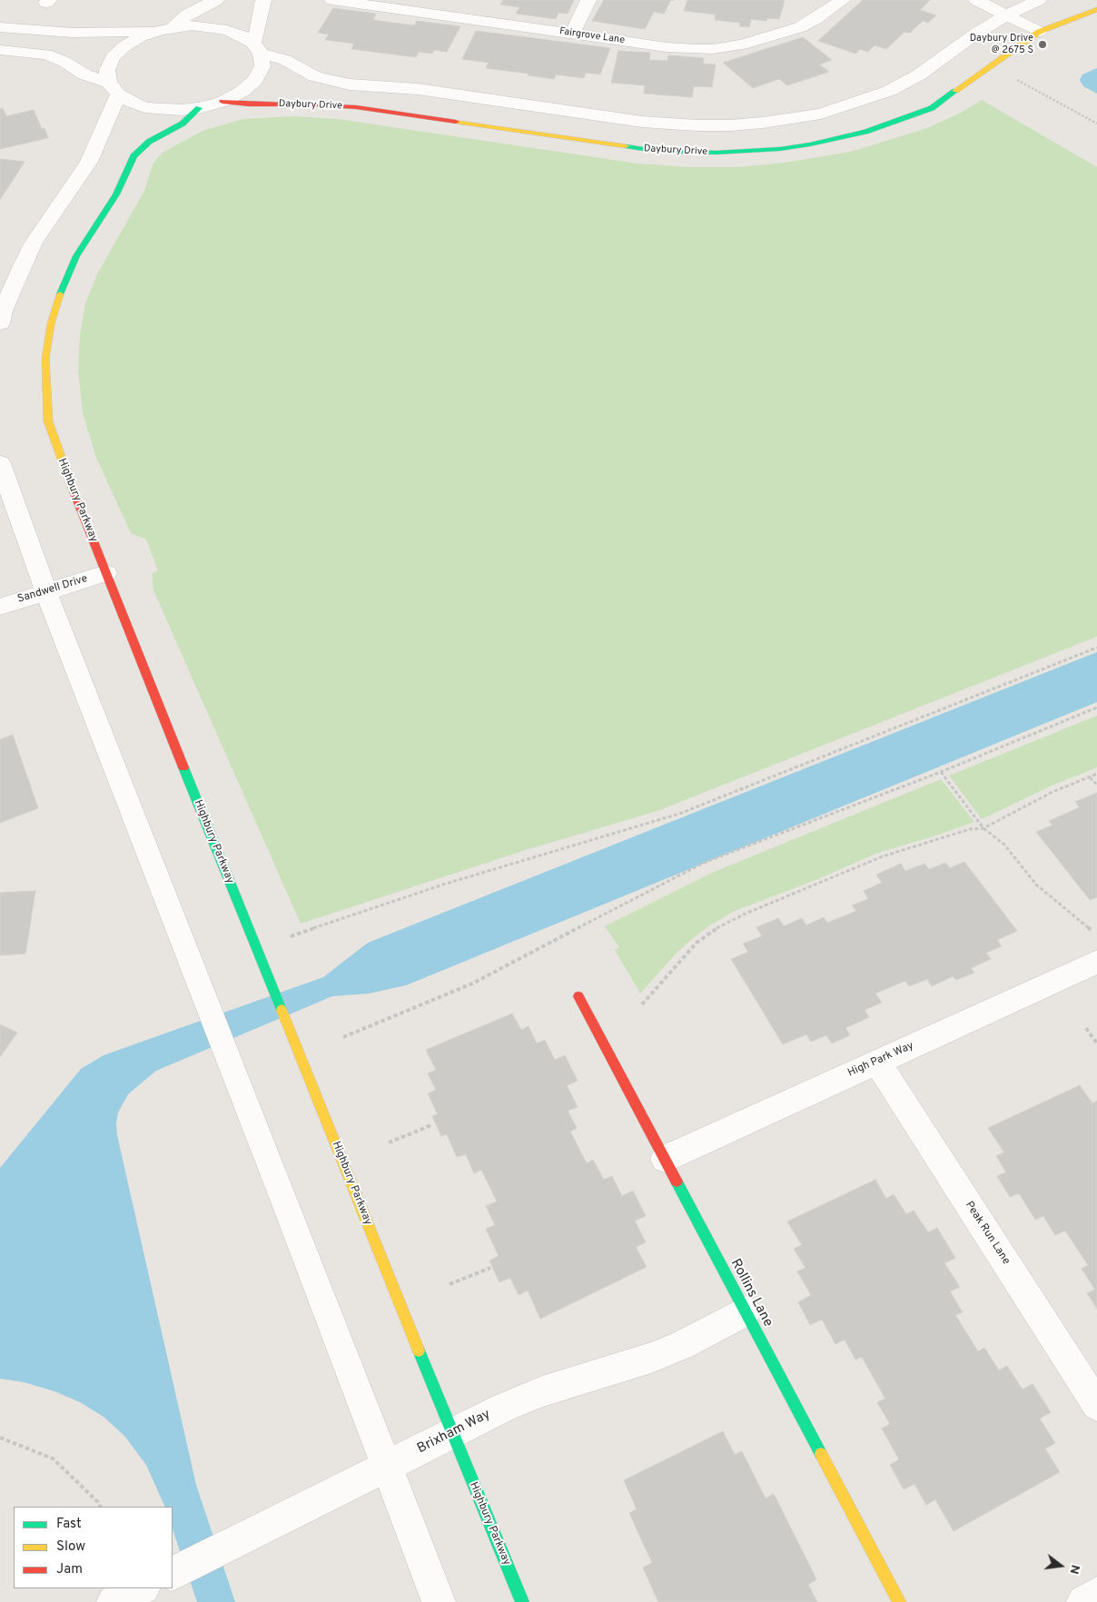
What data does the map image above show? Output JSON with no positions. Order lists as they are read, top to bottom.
{
  "streets": {
    "street": [
      "Fairgrove Lane",
      "Daybury Drive",
      "Highbury Parkway",
      "Sandwell Drive",
      "High Park Way",
      "Peak Run Lane",
      "Rollins Lane",
      "Brixham Way"
    ]
  },
  "crossings": [
    ["Daybury Drive", "Highbury Parkway"],
    ["Highbury Parkway", "Sandwell Drive"],
    ["Highbury Parkway", "Brixham Way"],
    ["High Park Way", "Peak Run Lane"],
    ["High Park Way", "Rollins Lane"],
    ["Rollins Lane", "Brixham Way"]
  ],
  "places": ["Daybury Drive @ 2675 S"],
  "legend": ["Fast", "Slow", "Jam"],
  "north": "right"
}
